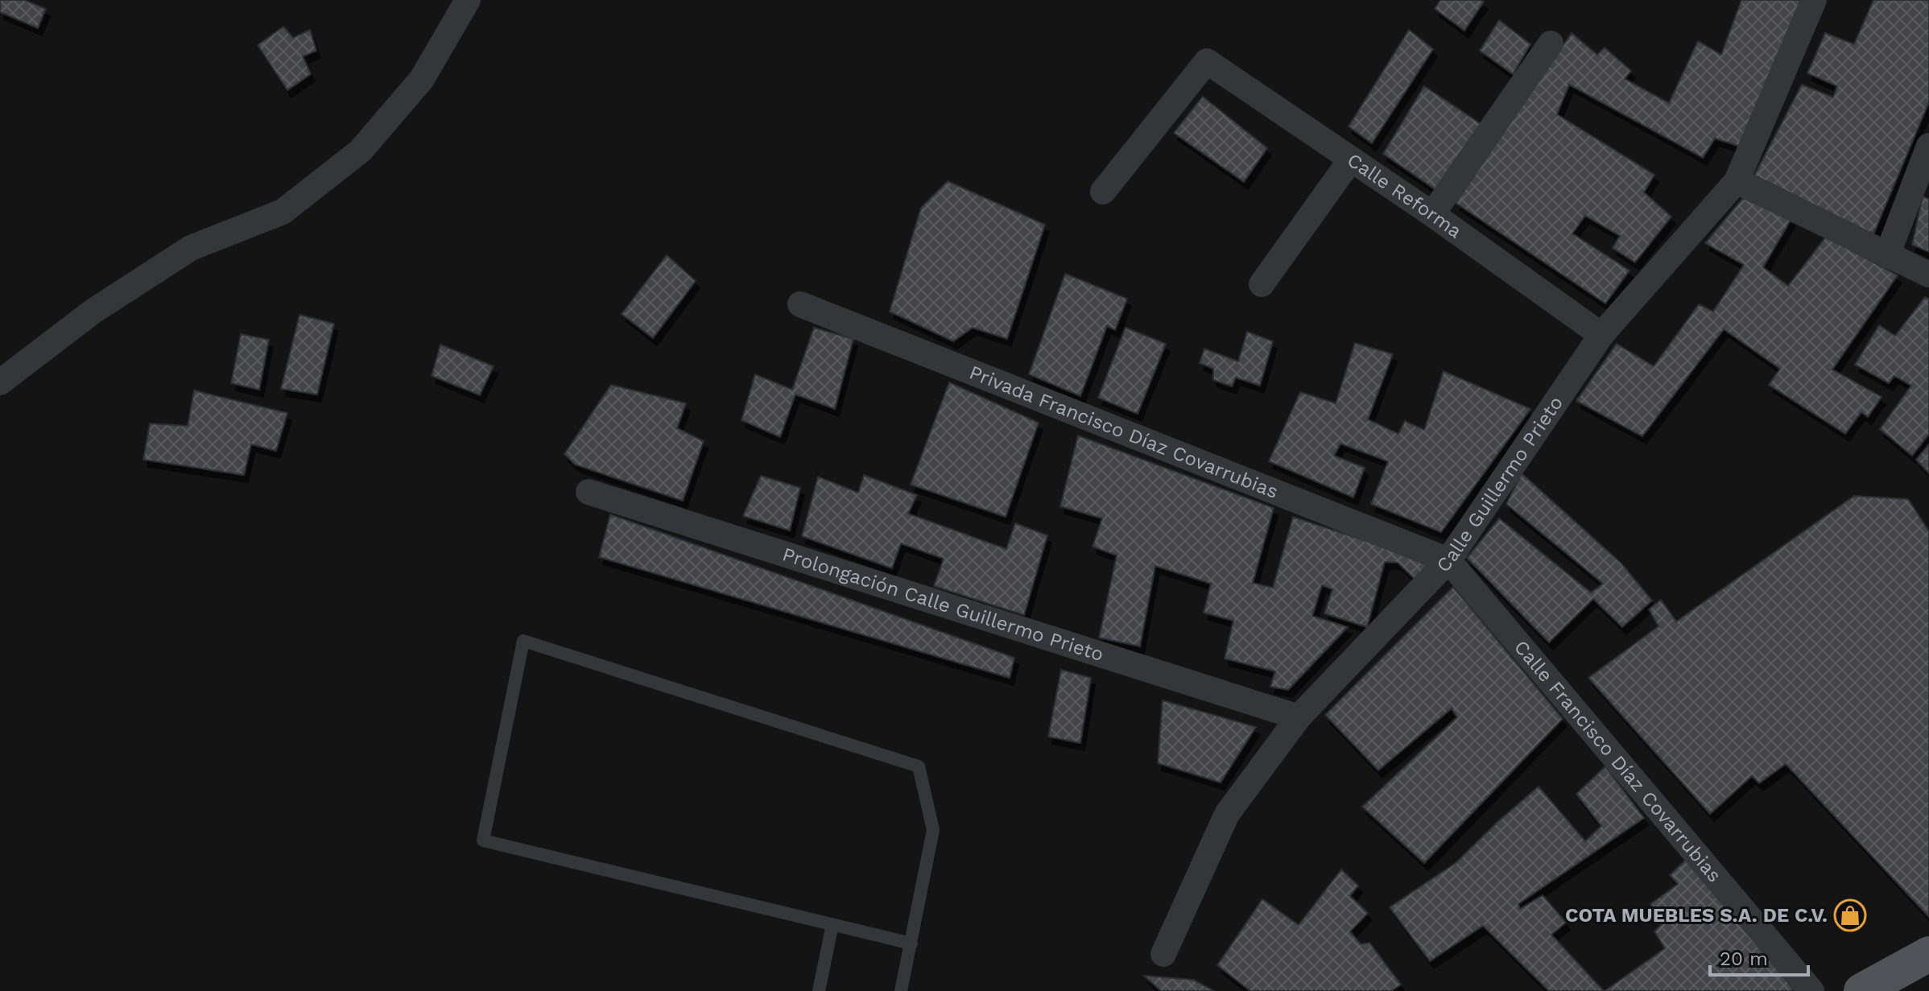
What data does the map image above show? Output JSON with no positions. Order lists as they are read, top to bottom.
{
  "streets": {
    "street": [
      "Calle Reforma",
      "Privada Francisco Díaz Covarrubias",
      "Calle Guillermo Prieto",
      "Prolongación Calle Guillermo Prieto",
      "Calle Francisco Díaz Covarrubias"
    ]
  },
  "crossings": [
    ["Calle Reforma", "Calle Guillermo Prieto"],
    ["Privada Francisco Díaz Covarrubias", "Calle Guillermo Prieto"],
    ["Privada Francisco Díaz Covarrubias", "Calle Francisco Díaz Covarrubias"],
    ["Calle Guillermo Prieto", "Prolongación Calle Guillermo Prieto"],
    ["Calle Guillermo Prieto", "Calle Francisco Díaz Covarrubias"]
  ],
  "places": {
    "shop": ["COTA MUEBLES S.A. DE C.V."]
  },
  "scale_bar": "20 m"
}
